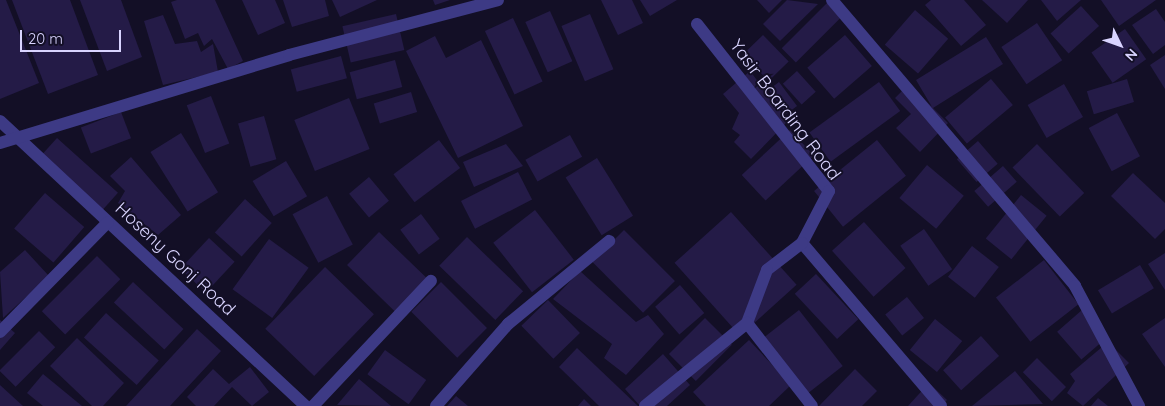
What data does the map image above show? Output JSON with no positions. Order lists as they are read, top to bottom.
{
  "streets": {
    "street": ["Yasir Boarding Road", "Hoseny Gonj Road"]
  },
  "scale_bar": "20 m",
  "north": "bottom right"
}
